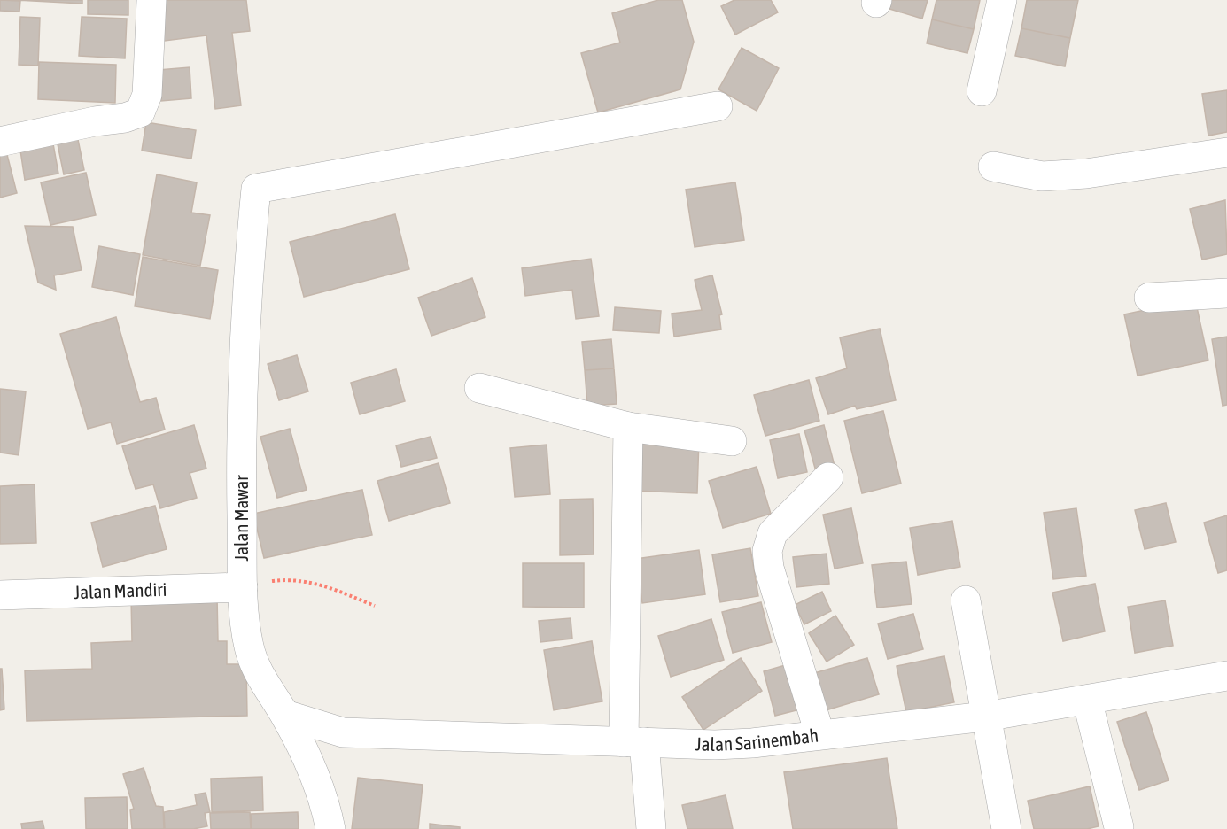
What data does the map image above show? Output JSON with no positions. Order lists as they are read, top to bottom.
{
  "streets": {
    "street": ["Jalan Mawar", "Jalan Mandiri", "Jalan Sarinembah"]
  },
  "crossings": [
    ["Jalan Mawar", "Jalan Mandiri"],
    ["Jalan Mawar", "Jalan Sarinembah"]
  ]
}
